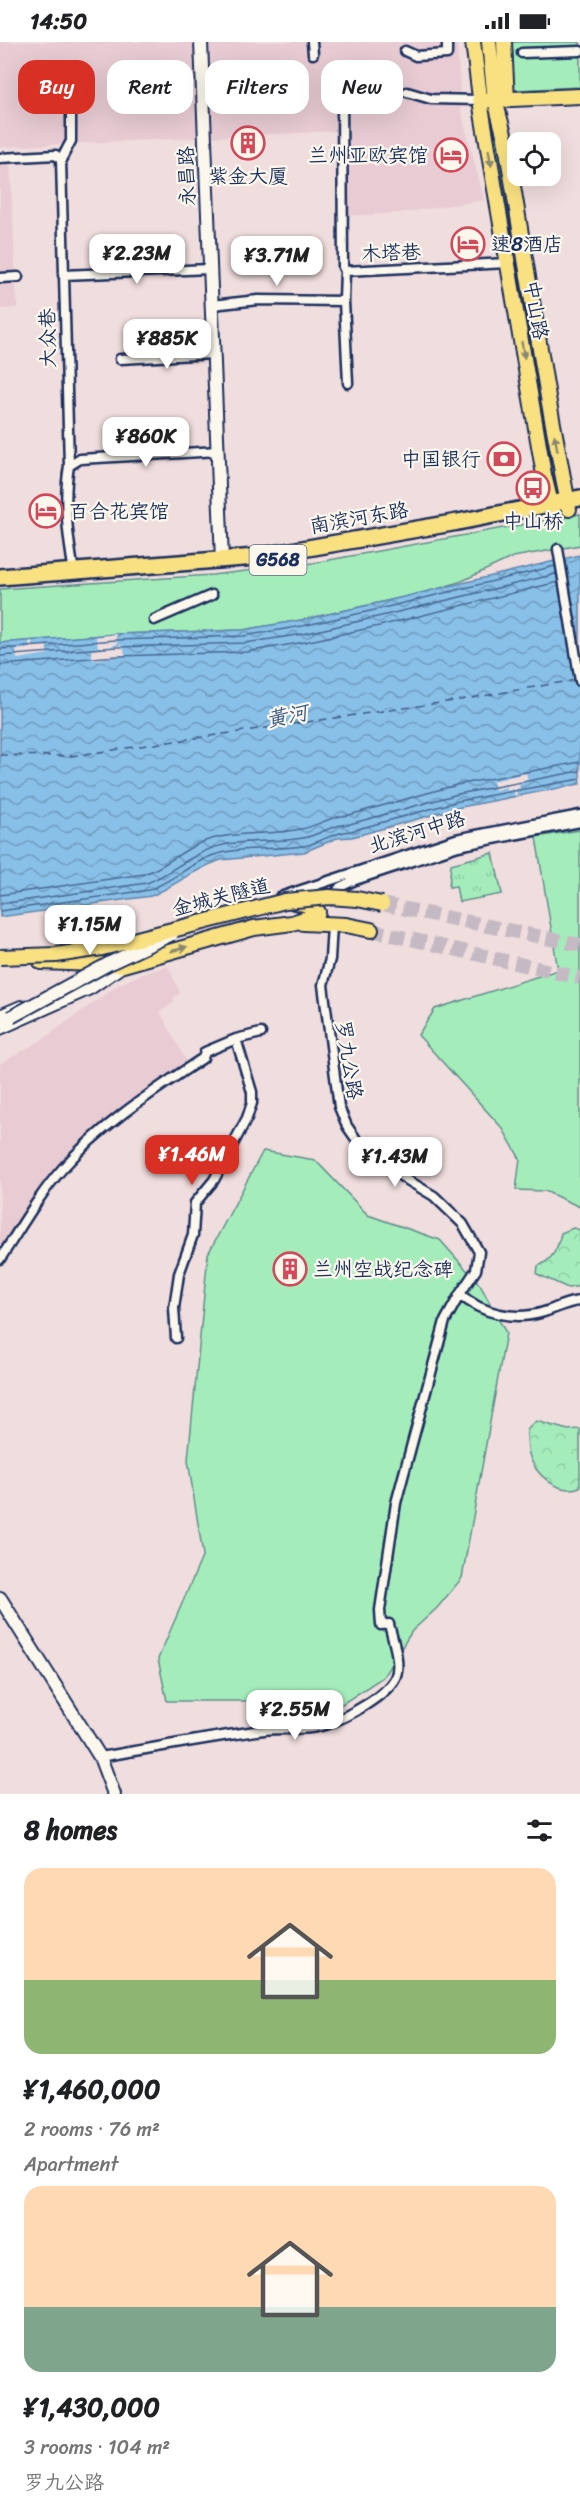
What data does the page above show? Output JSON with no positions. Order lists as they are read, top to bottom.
{
  "streets": {
    "highway": ["南滨河东路", "G568"],
    "main road": ["中山路", "金城关隧道"],
    "street": [
      "永昌路",
      "木塔巷",
      "大众巷",
      "北滨河中路",
      "罗九公路"
    ]
  },
  "crossings": [
    ["永昌路", "南滨河东路"],
    ["木塔巷", "中山路"],
    ["中山路", "南滨河东路"],
    ["大众巷", "南滨河东路"]
  ],
  "water": ["黄河"],
  "places": {
    "building": ["紫金大厦", "兰州空战纪念碑"],
    "hotel": ["兰州亚欧宾馆", "速8酒店", "百合花宾馆"],
    "bank": ["中国银行"],
    "bus stop": ["中山桥"]
  },
  "page": {
    "status": "14:50",
    "chip": [
      "Buy",
      "Rent",
      "Filters",
      "New"
    ],
    "price": [
      "¥2.23M",
      "¥3.71M",
      "¥885K",
      "¥860K",
      "¥1.15M",
      "¥1.46M",
      "¥1.43M",
      "¥2.55M"
    ],
    "heading": "8 homes",
    "list": [
      {
        "name": "¥1,460,000",
        "note": "2 rooms · 76 m² · Apartment"
      },
      {
        "name": "¥1,430,000",
        "note": "3 rooms · 104 m² · 罗九公路"
      }
    ]
  }
}
